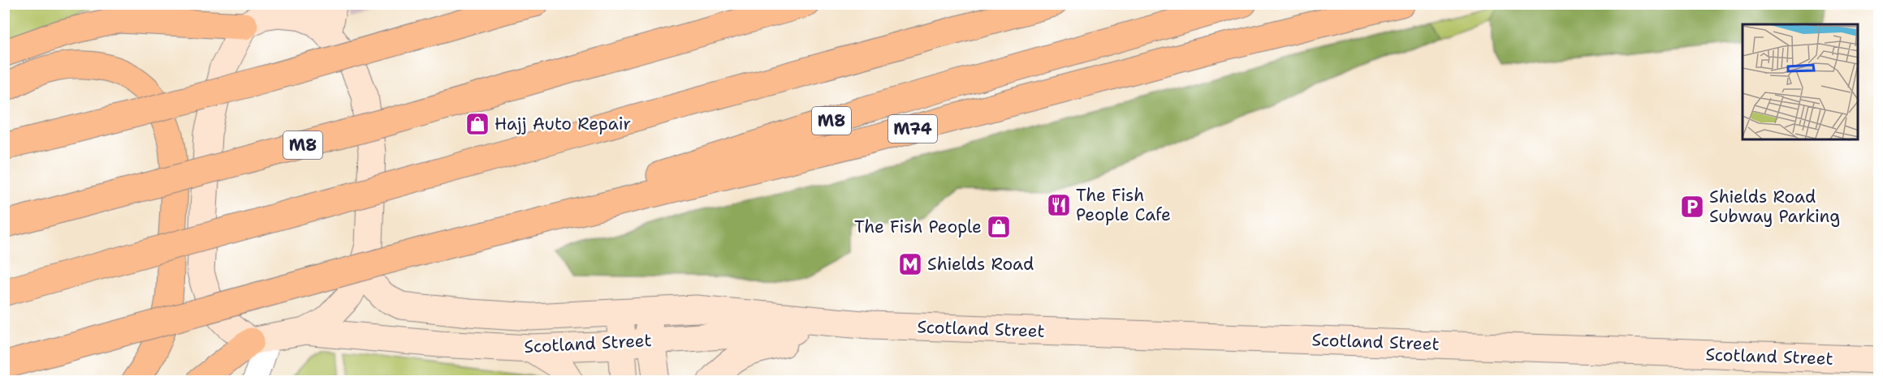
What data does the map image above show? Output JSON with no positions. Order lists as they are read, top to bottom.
{
  "streets": {
    "highway": ["M8", "M74"],
    "street": ["Scotland Street"]
  },
  "crossings": [
    ["M8", "M74"]
  ],
  "places": {
    "shop": ["Hajj Auto Repair", "The Fish People"],
    "restaurant": ["The Fish People Cafe"],
    "parking": ["Shields Road Subway Parking"],
    "metro station": ["Shields Road"]
  }
}
